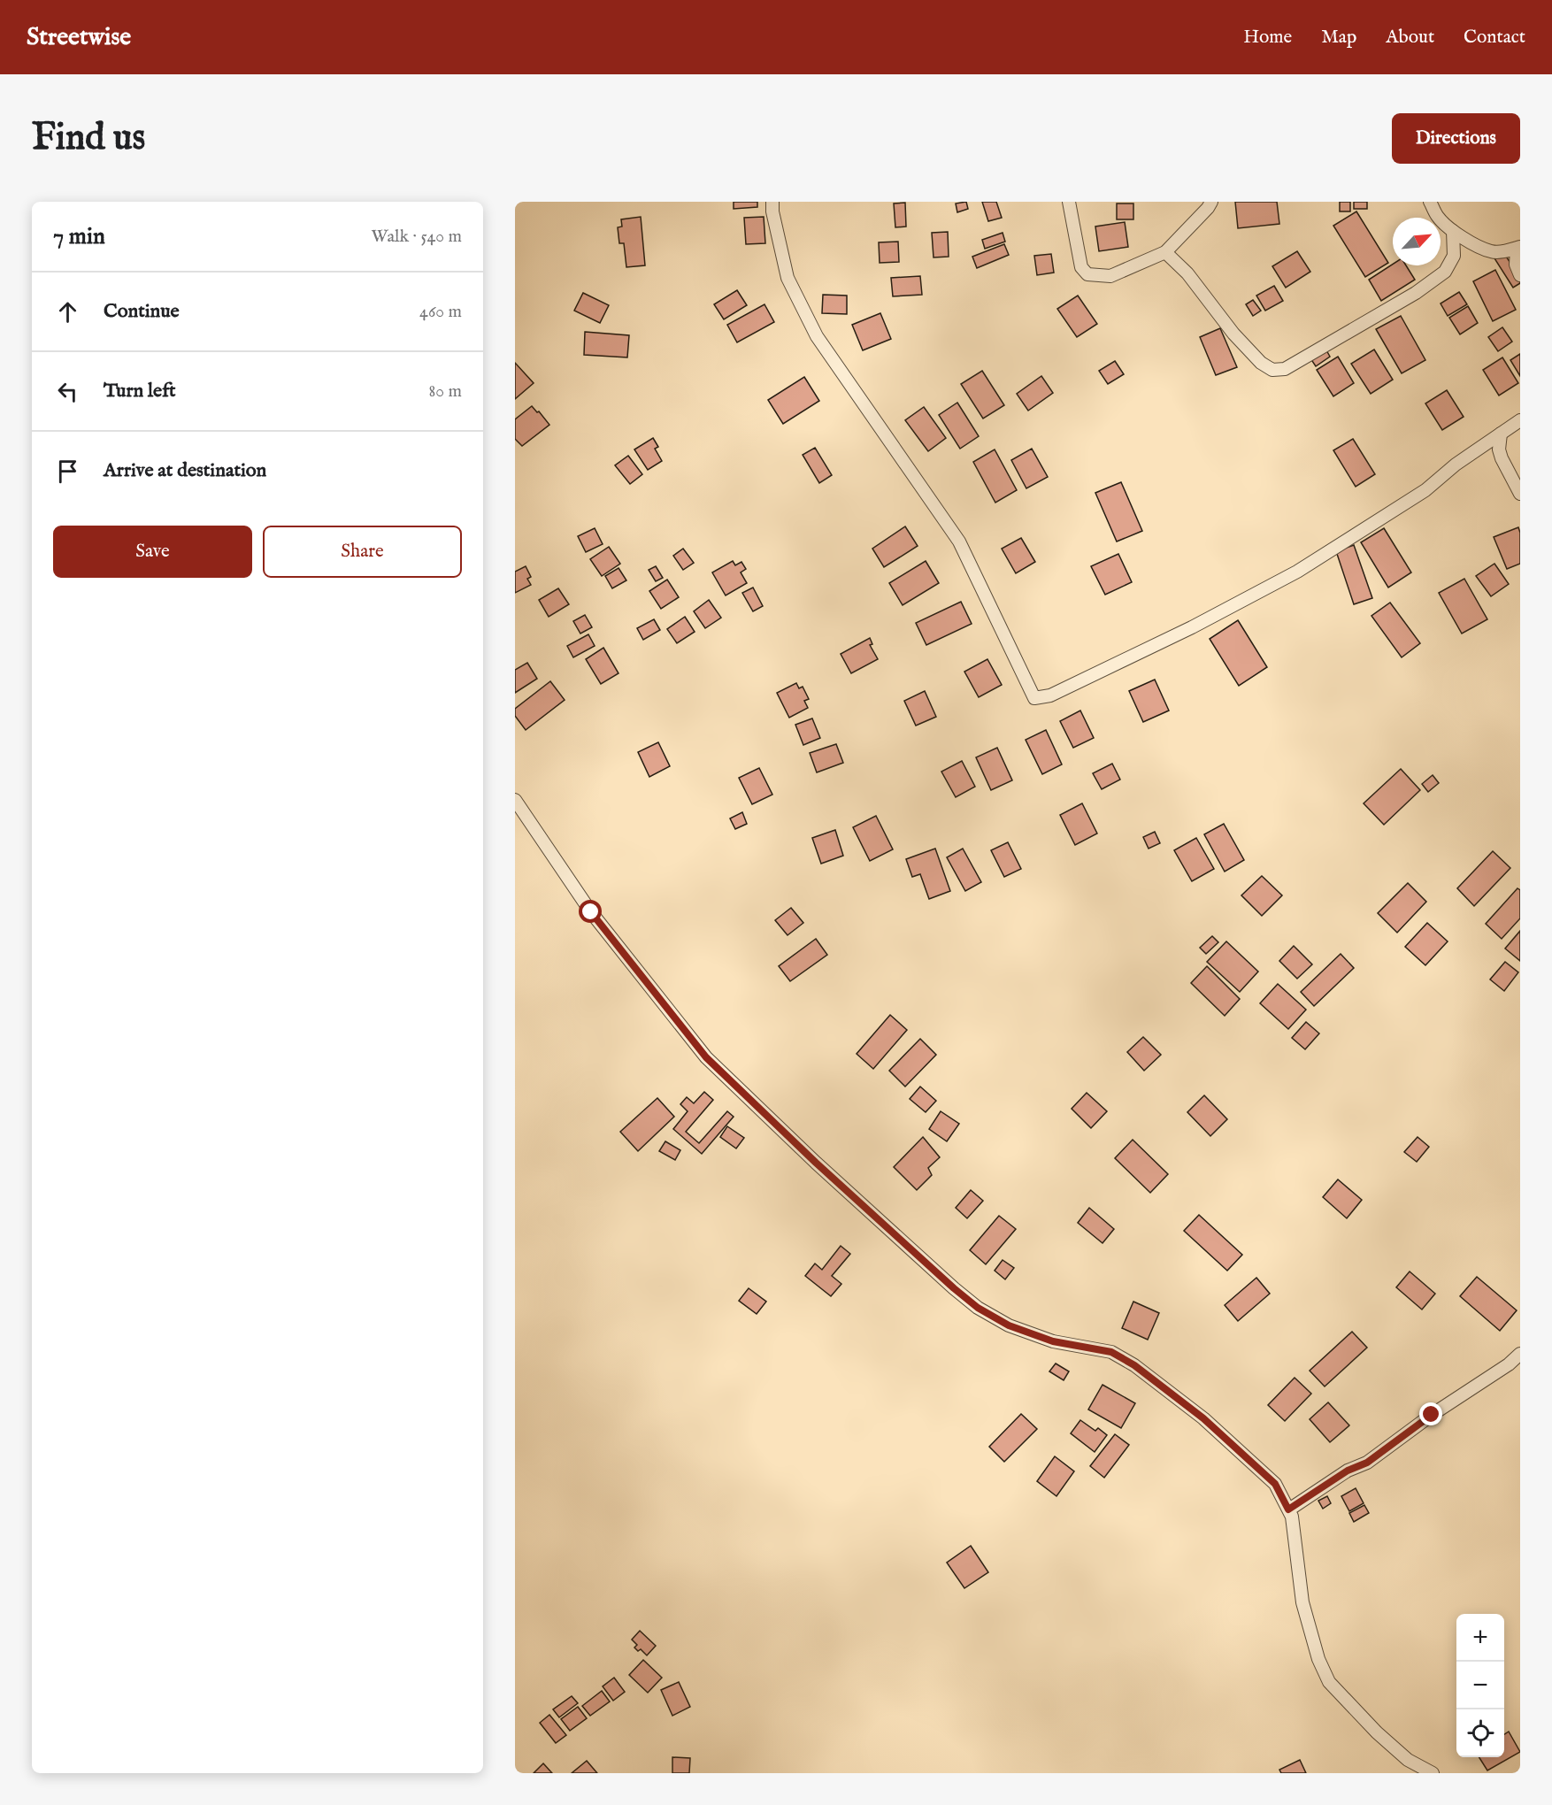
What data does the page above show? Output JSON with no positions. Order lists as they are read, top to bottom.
{
  "north": "top right",
  "page": {
    "header": "Streetwise",
    "nav": [
      "Home",
      "Map",
      "About",
      "Contact"
    ],
    "buttons": [
      "Directions",
      ["Save", "Share"]
    ],
    "title": "Find us",
    "heading": ["7 min", "Walk · 540 m"],
    "list": [
      ["Continue", "460 m"],
      ["Turn left", "80 m"],
      "Arrive at destination"
    ],
    "map_buttons": ["+", "−"]
  }
}
